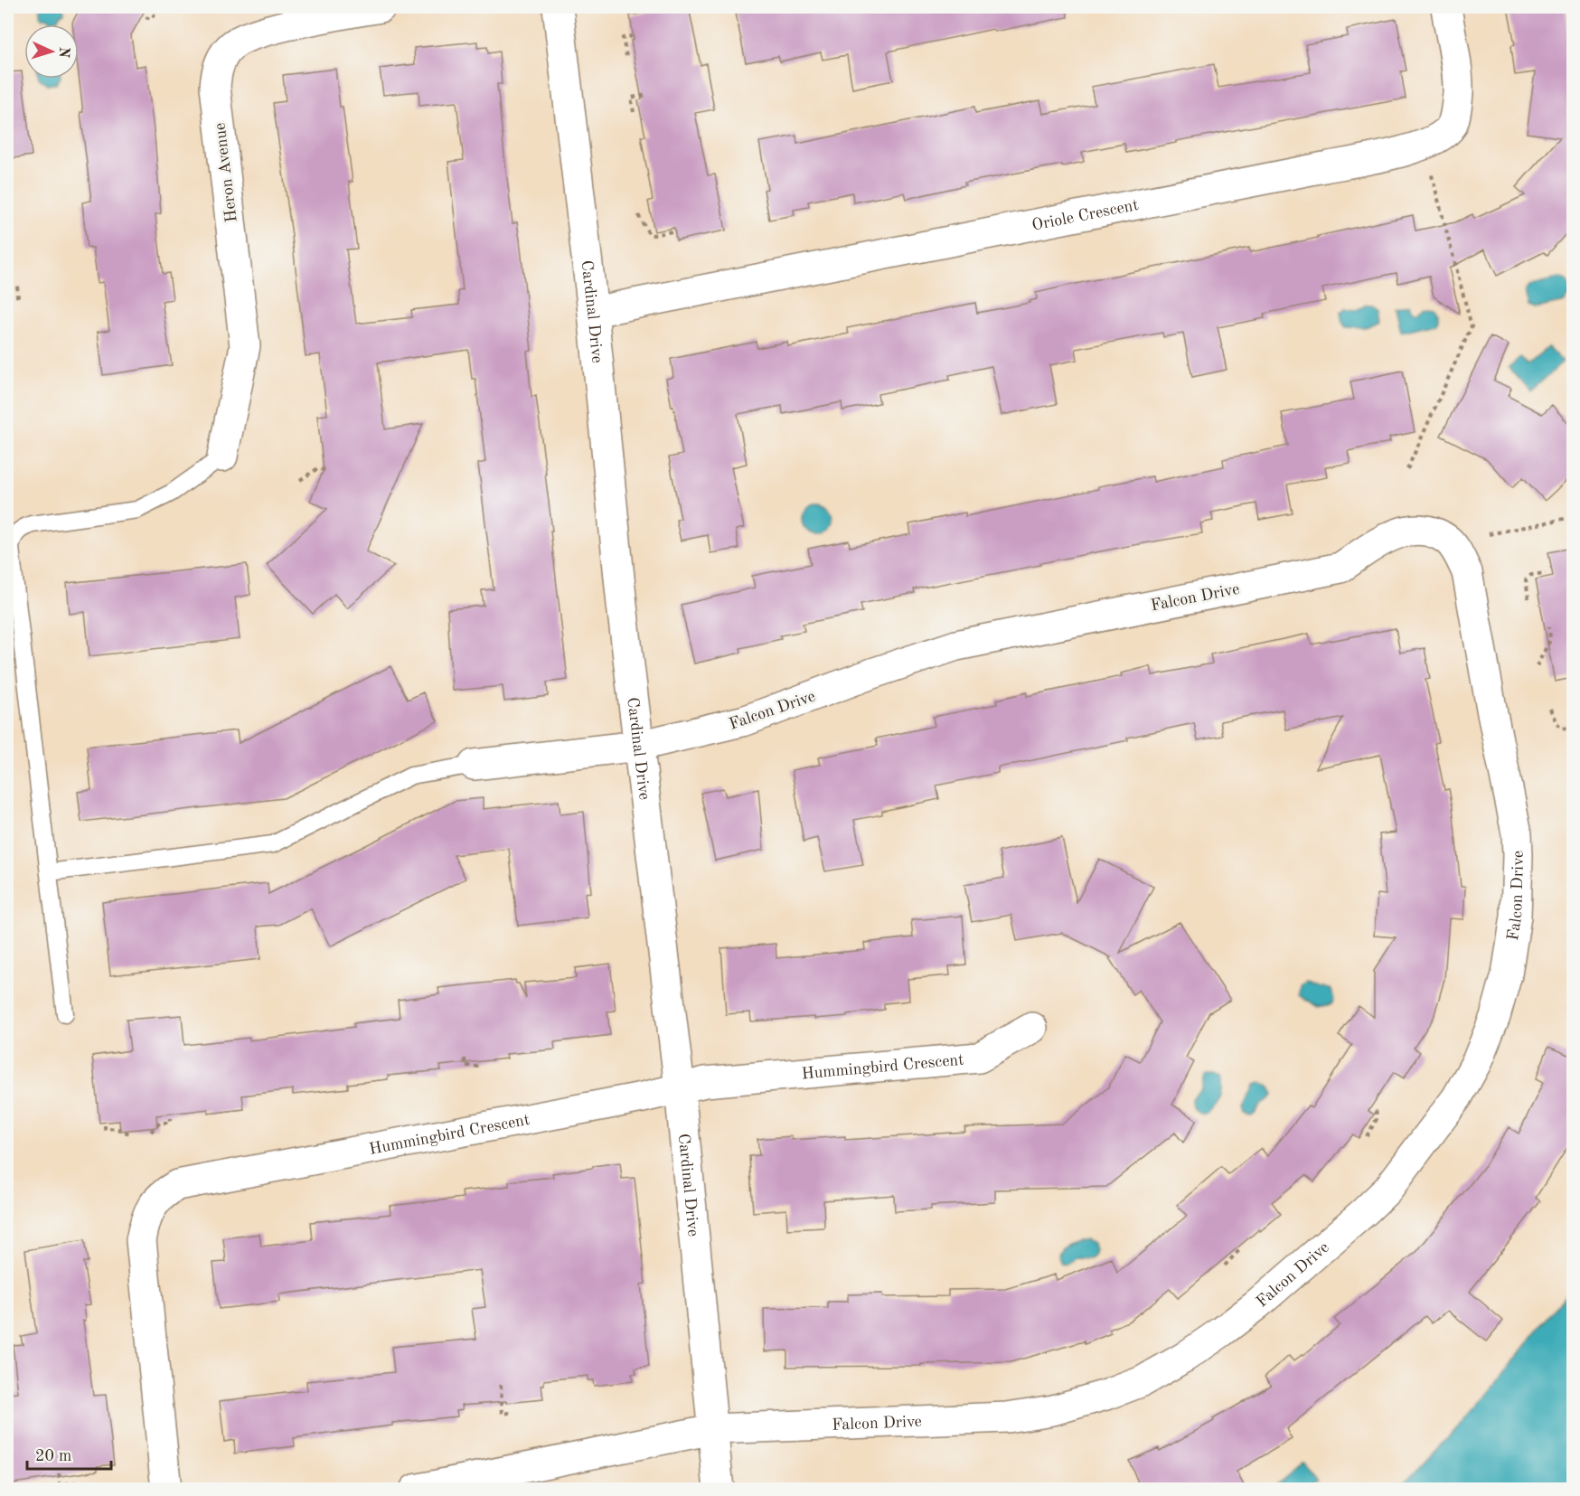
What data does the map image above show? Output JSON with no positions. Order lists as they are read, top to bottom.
{
  "streets": {
    "street": [
      "Heron Avenue",
      "Oriole Crescent",
      "Cardinal Drive",
      "Falcon Drive",
      "Hummingbird Crescent"
    ]
  },
  "crossings": [
    ["Oriole Crescent", "Cardinal Drive"],
    ["Cardinal Drive", "Falcon Drive"],
    ["Cardinal Drive", "Hummingbird Crescent"]
  ],
  "scale_bar": "20 m",
  "north": "right"
}
